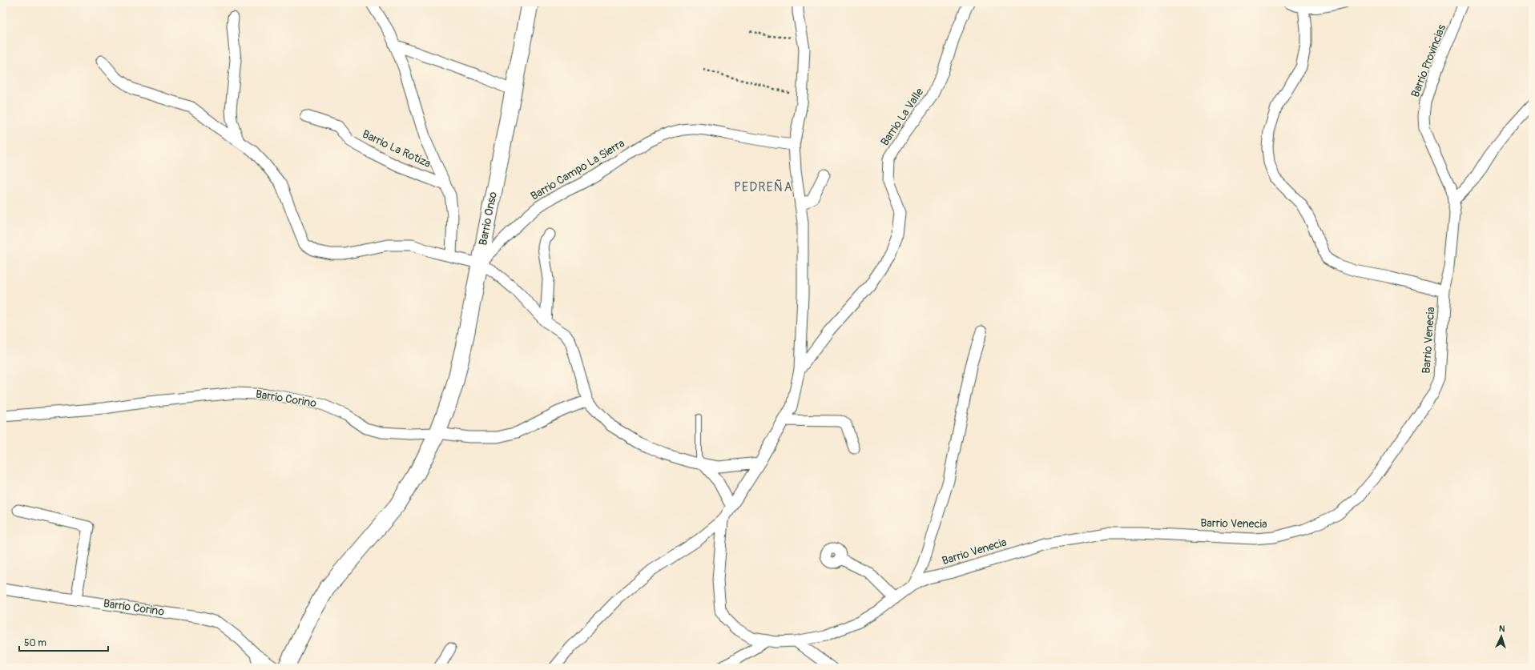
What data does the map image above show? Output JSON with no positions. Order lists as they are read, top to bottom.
{
  "streets": {
    "main road": ["Barrio Onso"],
    "street": [
      "Barrio Provincias",
      "Barrio La Valle",
      "Barrio La Rotiza",
      "Barrio Campo La Sierra",
      "Barrio Venecia",
      "Barrio Corino"
    ]
  },
  "crossings": [
    ["Barrio Provincias", "Barrio Venecia"],
    ["Barrio Campo La Sierra", "Barrio Onso"],
    ["Barrio Onso", "Barrio Corino"]
  ],
  "districts": ["PEDREÑA"],
  "scale_bar": "50 m",
  "north": "top"
}
